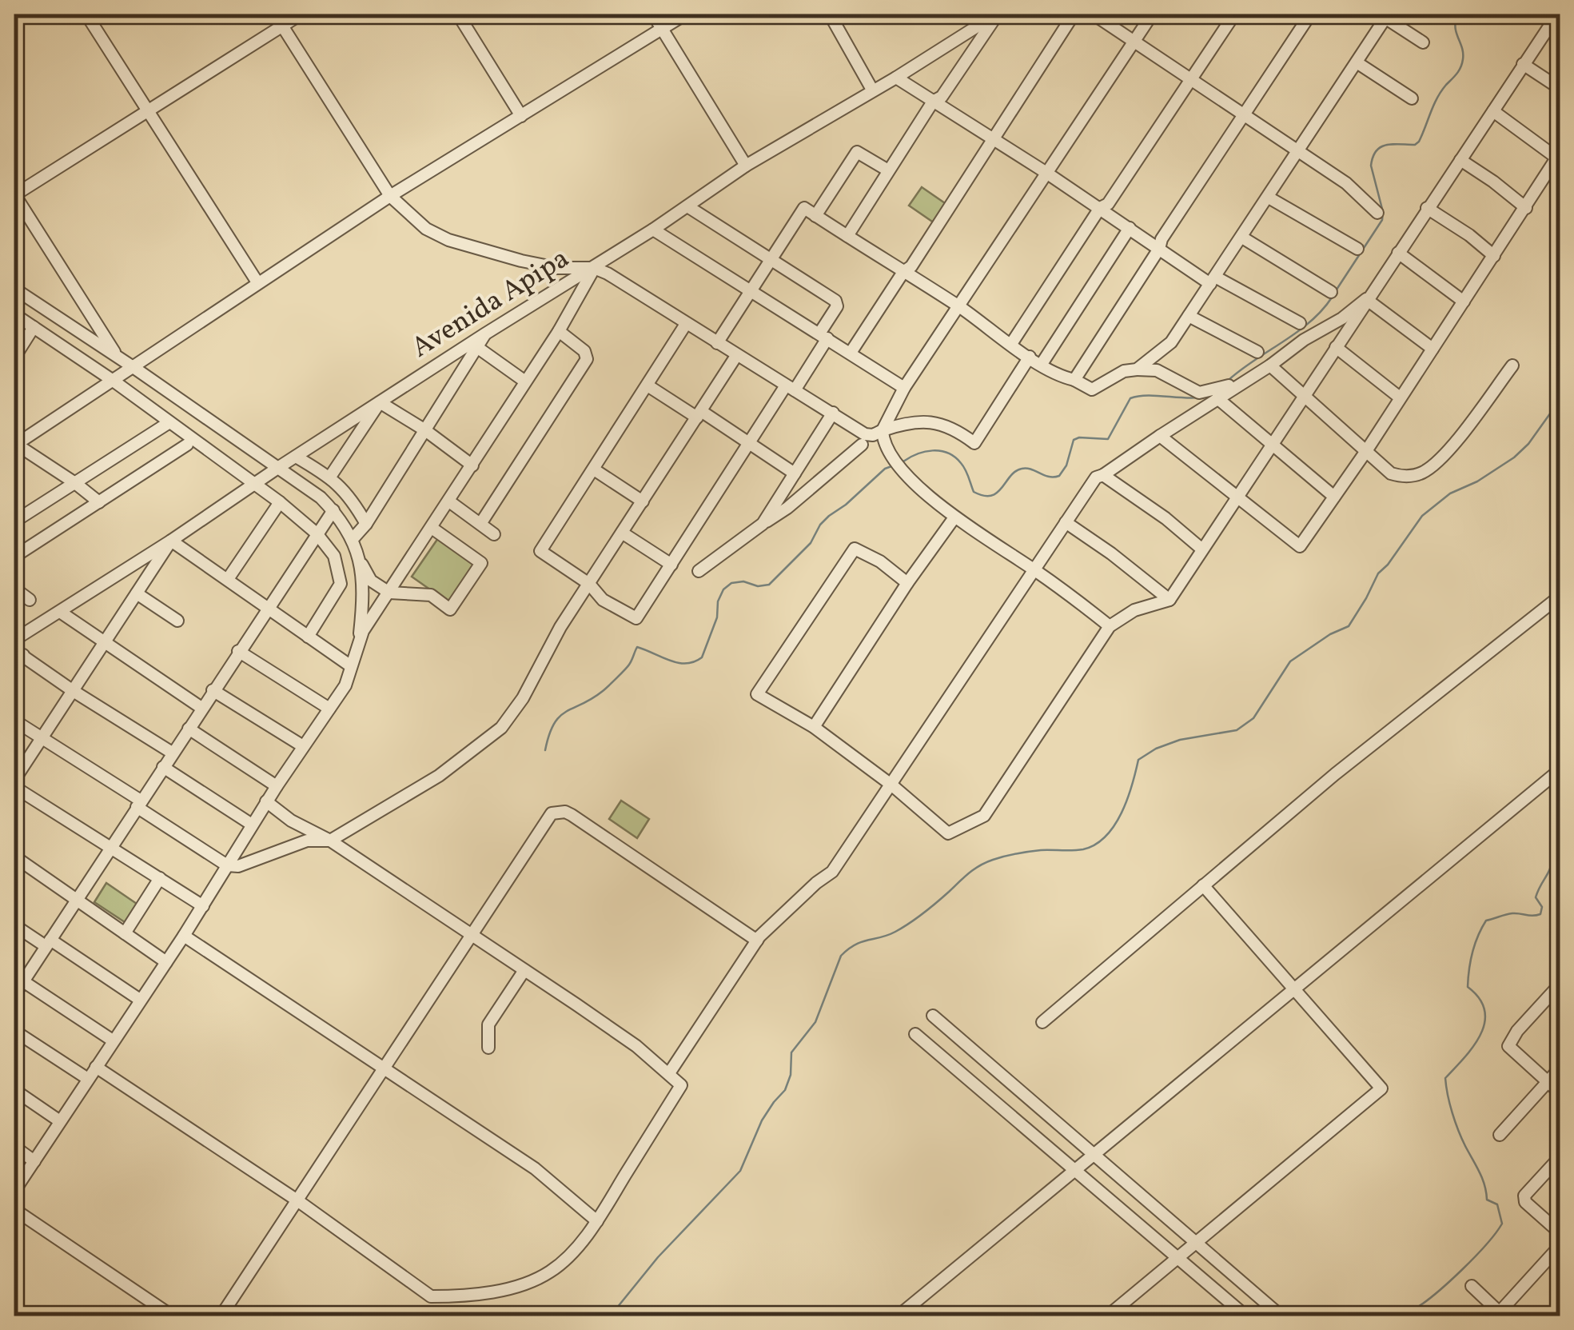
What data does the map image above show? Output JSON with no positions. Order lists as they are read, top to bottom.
{
  "streets": {
    "street": ["Avenida Apipa"]
  }
}
